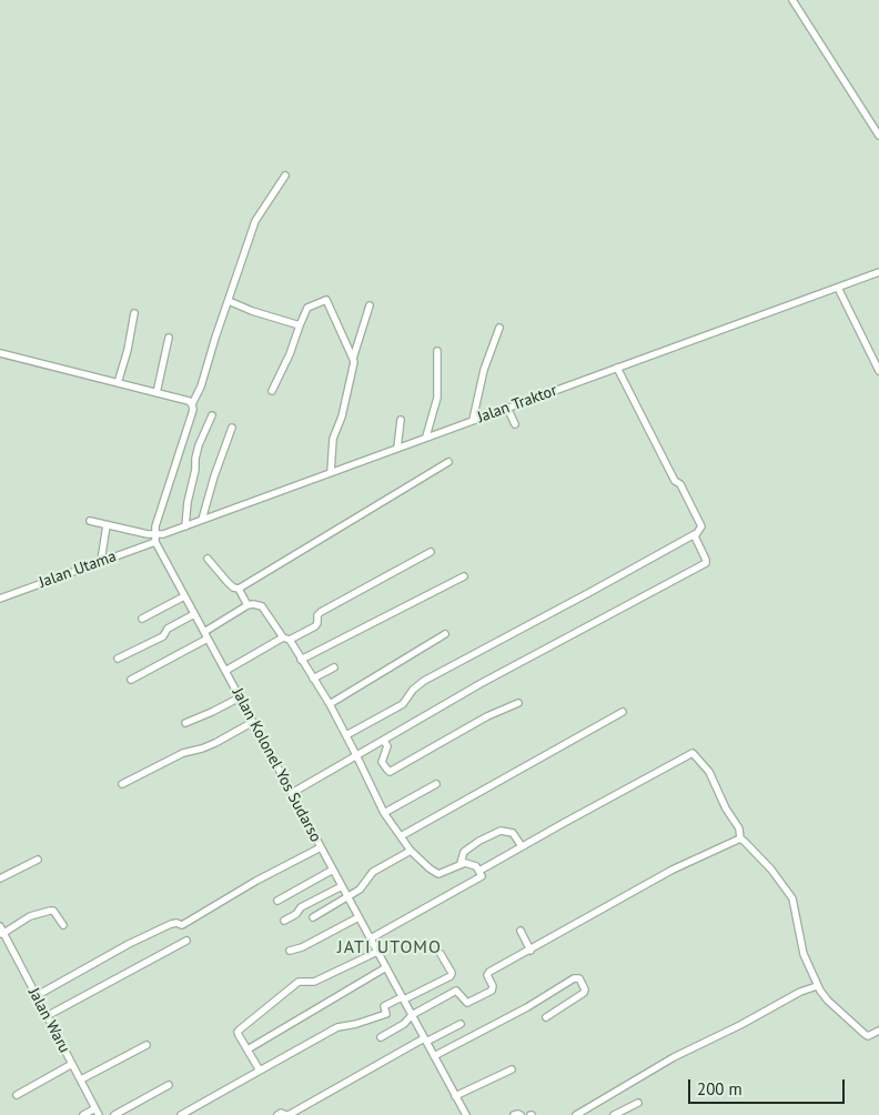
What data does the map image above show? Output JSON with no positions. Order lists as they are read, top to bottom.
{
  "streets": {
    "street": [
      "Jalan Traktor",
      "Jalan Utama",
      "Jalan Kolonel Yos Sudarso",
      "Jalan Waru"
    ]
  },
  "crossings": [
    ["Jalan Traktor", "Jalan Utama"],
    ["Jalan Traktor", "Jalan Kolonel Yos Sudarso"],
    ["Jalan Utama", "Jalan Kolonel Yos Sudarso"]
  ],
  "districts": ["JATI UTOMO"],
  "scale_bar": "200 m"
}
